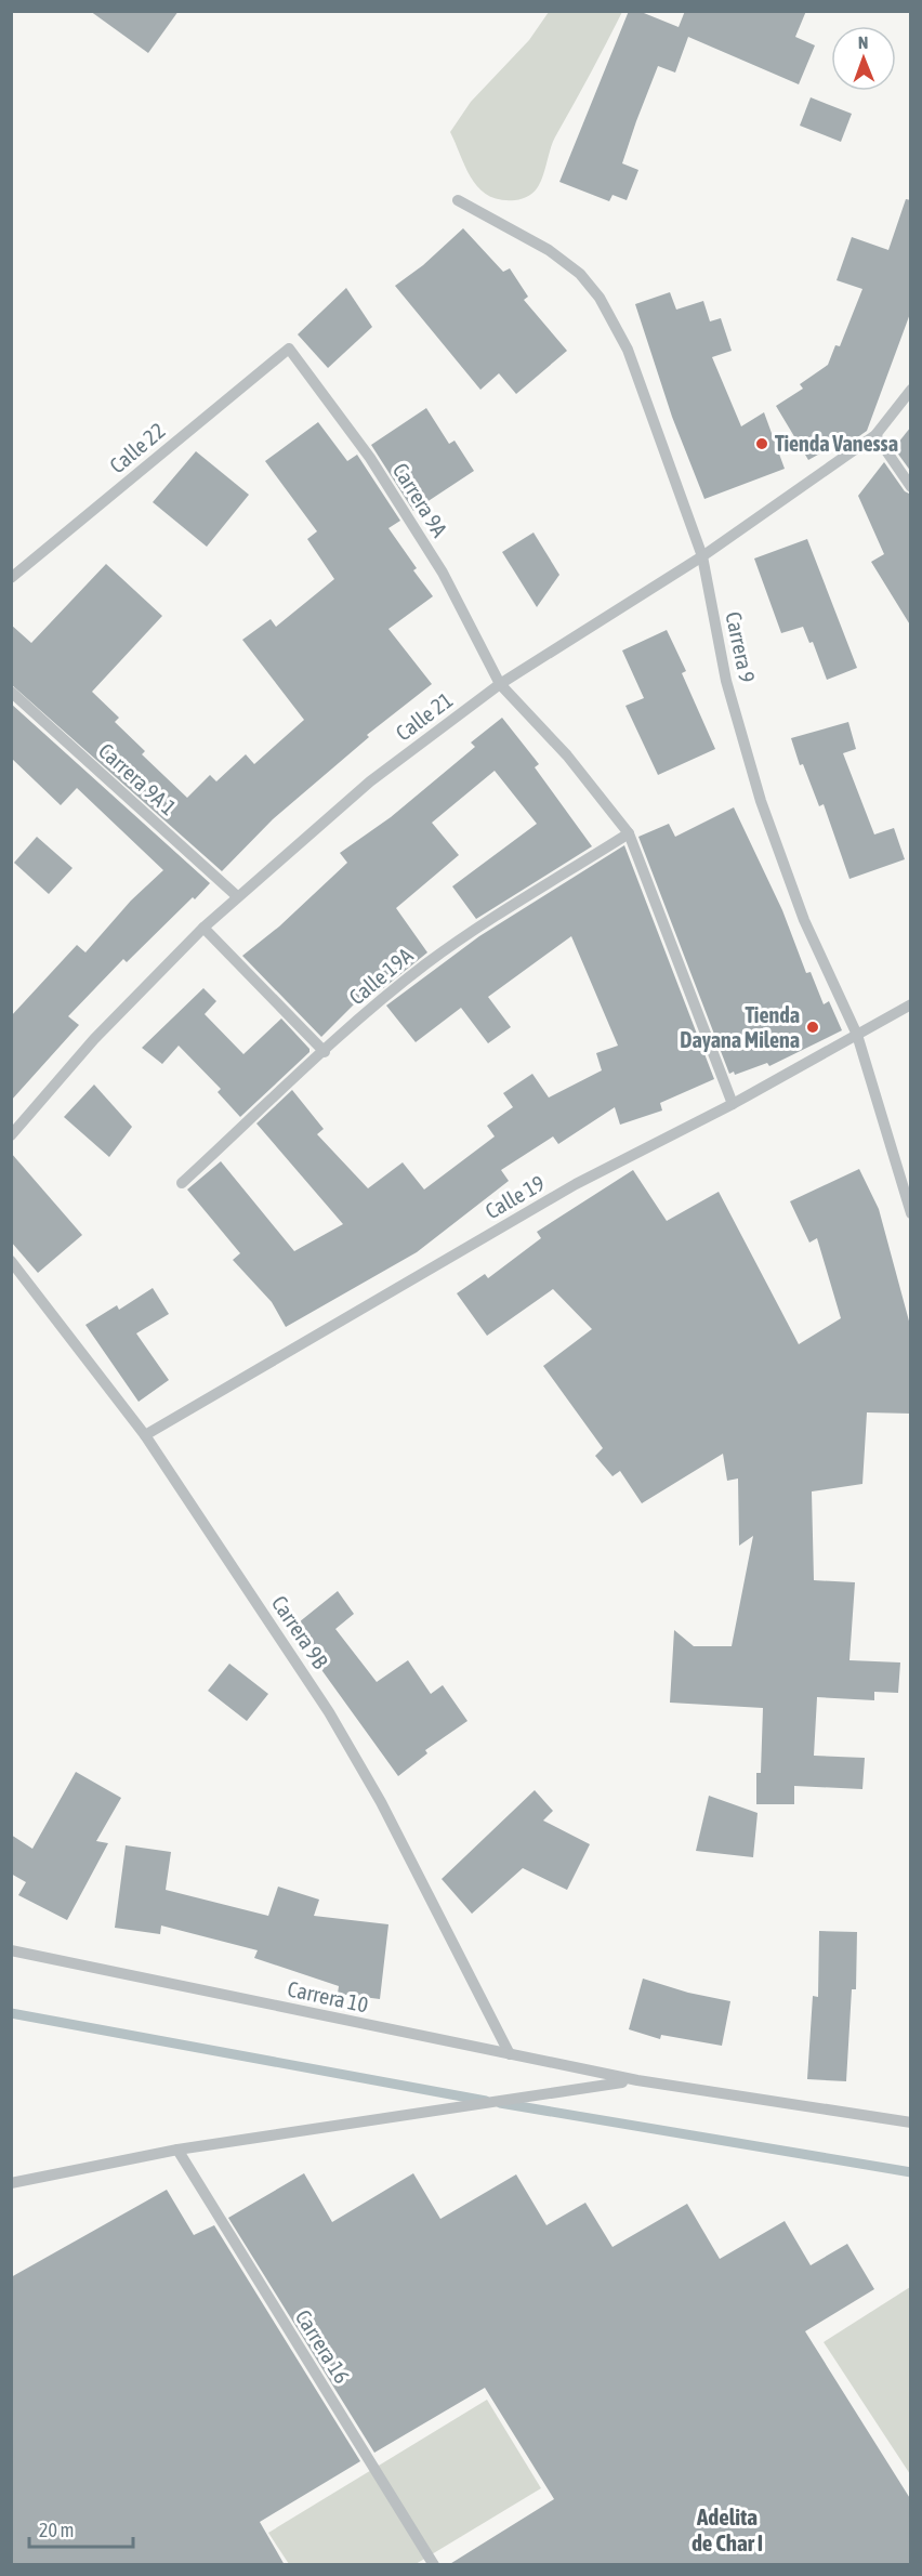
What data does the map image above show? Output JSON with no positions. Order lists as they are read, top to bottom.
{
  "streets": {
    "street": [
      "Calle 22",
      "Carrera 9A",
      "Carrera 9",
      "Calle 21",
      "Carrera 9A 1",
      "Calle 19A",
      "Calle 19",
      "Carrera 9B",
      "Carrera 10",
      "Carrera 16"
    ]
  },
  "crossings": [
    ["Calle 22", "Carrera 9A"],
    ["Carrera 9A", "Calle 21"],
    ["Carrera 9A", "Calle 19A"],
    ["Carrera 9", "Calle 21"],
    ["Carrera 9", "Calle 19"],
    ["Calle 21", "Carrera 9A 1"],
    ["Calle 19", "Carrera 9B"],
    ["Carrera 9B", "Carrera 10"],
    ["Carrera 10", "Carrera 16"]
  ],
  "districts": ["Adelita de Char I"],
  "places": ["Tienda Vanessa", "Tienda Dayana Milena"],
  "scale_bar": "20 m",
  "north": "top"
}
